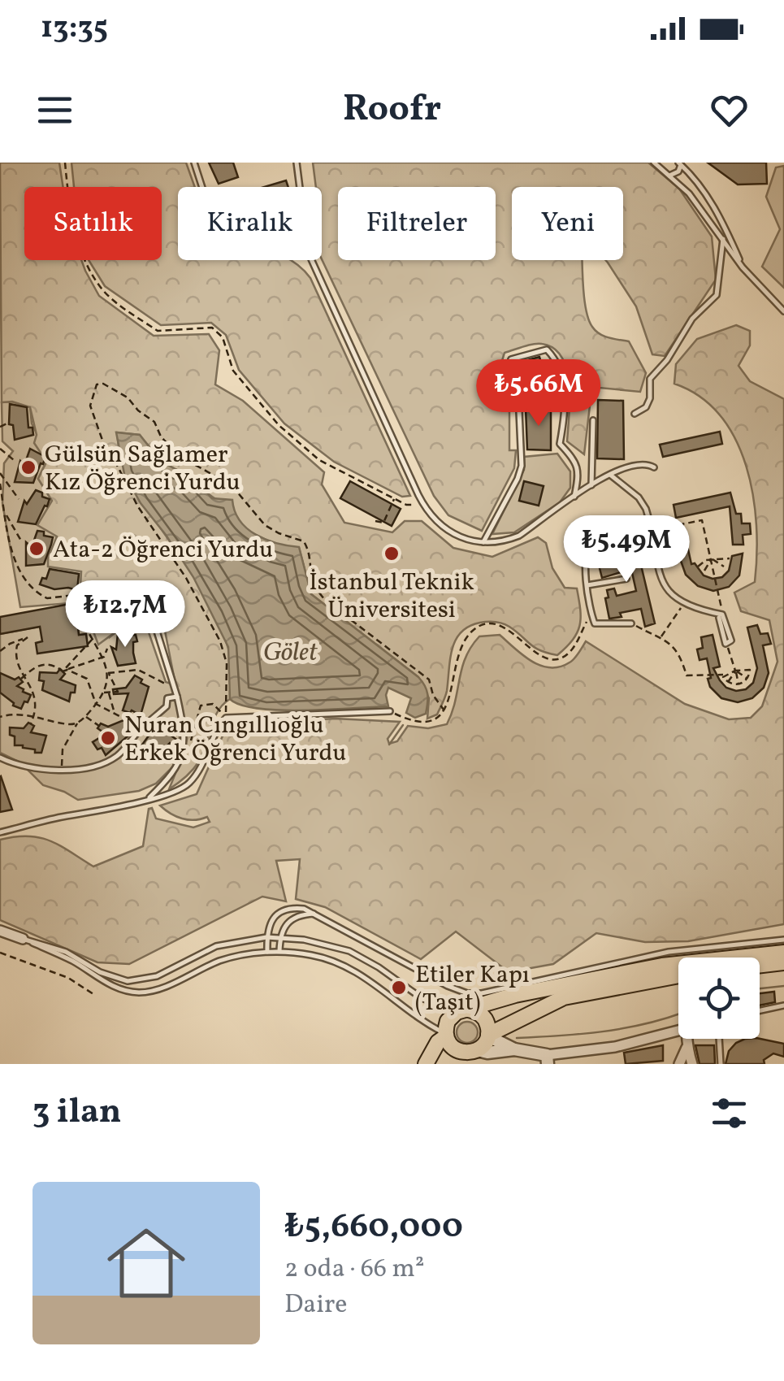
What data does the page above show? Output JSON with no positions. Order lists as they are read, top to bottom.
{
  "water": ["Gölet"],
  "places": [
    "Gülsün Sağlamer Kız Öğrenci Yurdu",
    "Ata-2 Öğrenci Yurdu",
    "İstanbul Teknik Üniversitesi",
    "Nuran Cıngıllıoğlu Erkek Öğrenci Yurdu",
    "Etiler Kapı (Taşıt)"
  ],
  "page": {
    "status": "13:35",
    "header": "Roofr",
    "chip": [
      "Satılık",
      "Kiralık",
      "Filtreler",
      "Yeni"
    ],
    "price": ["₺5.66M", "₺5.49M", "₺12.7M"],
    "heading": "3 ilan",
    "list": [
      {
        "name": "₺5,660,000",
        "note": "2 oda · 66 m² · Daire"
      }
    ]
  }
}
